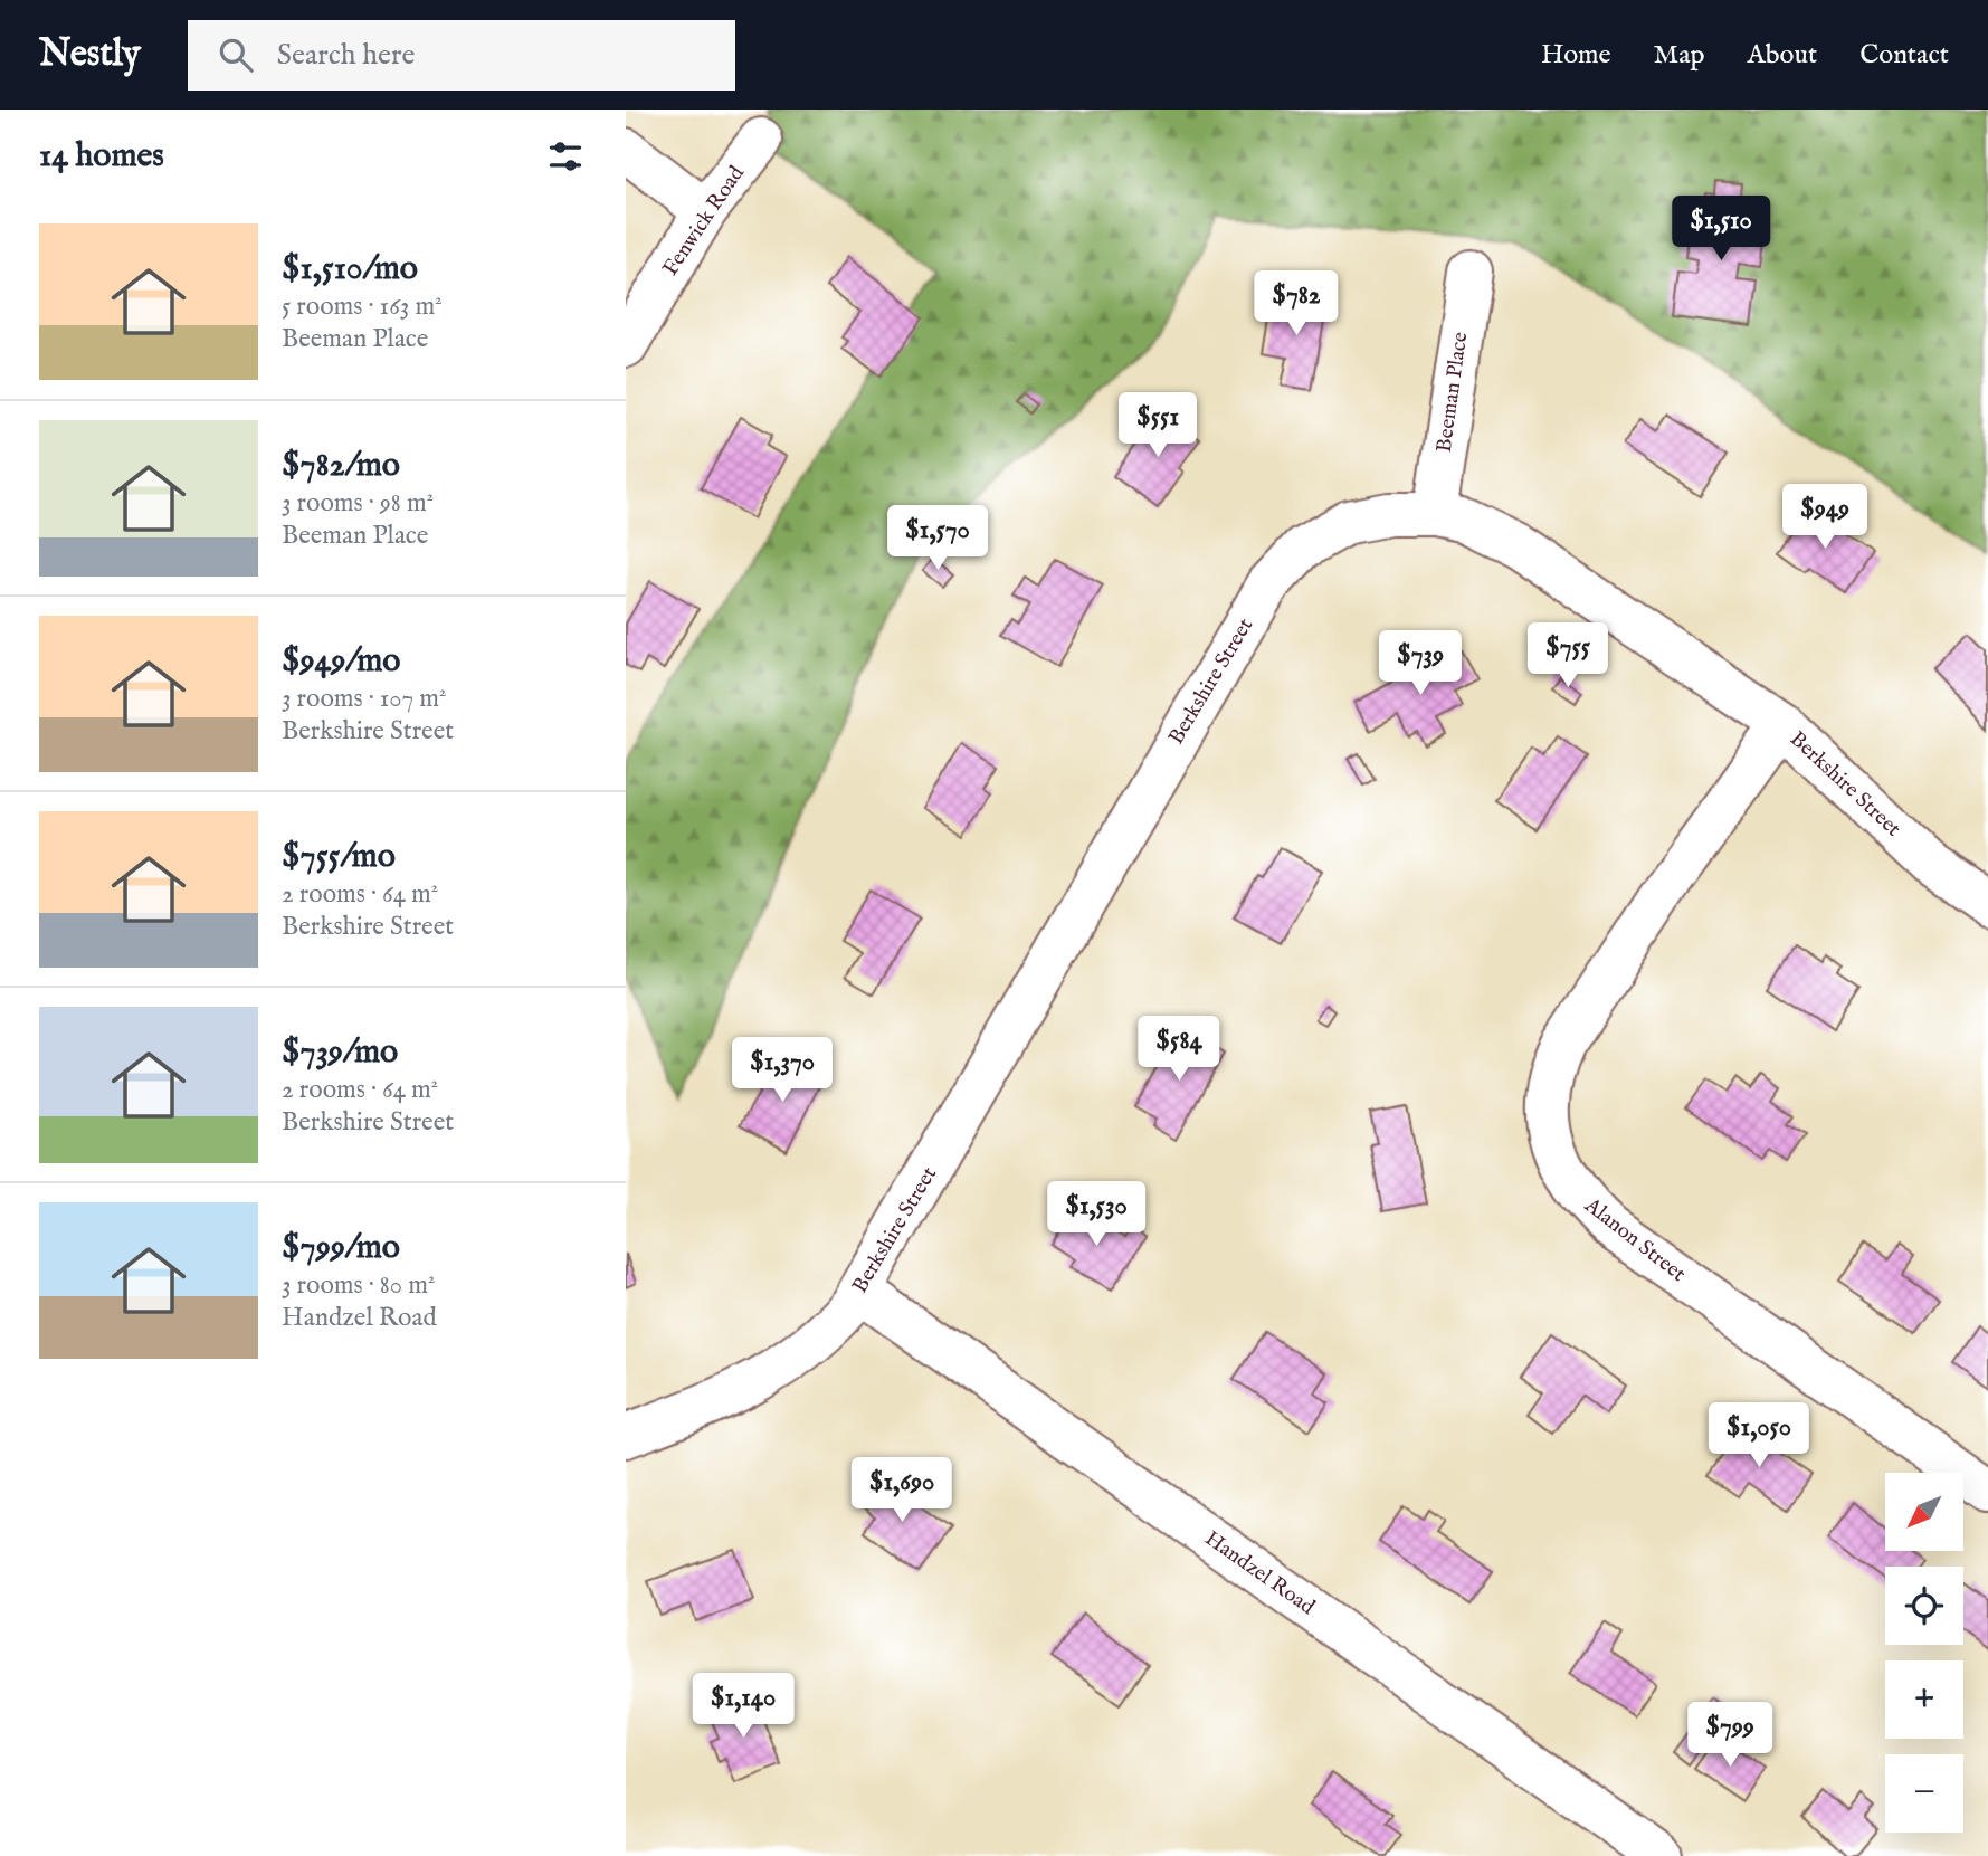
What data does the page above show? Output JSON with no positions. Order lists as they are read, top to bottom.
{
  "streets": {
    "street": [
      "Fenwick Road",
      "Beeman Place",
      "Berkshire Street",
      "Alanon Street",
      "Handzel Road"
    ]
  },
  "crossings": [
    ["Beeman Place", "Berkshire Street"],
    ["Berkshire Street", "Alanon Street"],
    ["Berkshire Street", "Handzel Road"]
  ],
  "north": "bottom left",
  "page": {
    "header": "Nestly",
    "search": "Search here",
    "nav": [
      "Home",
      "Map",
      "About",
      "Contact"
    ],
    "heading": "14 homes",
    "price": [
      "$1,510",
      "$782",
      "$551",
      "$949",
      "$1,570",
      "$755",
      "$739",
      "$584",
      "$1,370",
      "$1,530",
      "$1,050",
      "$1,690",
      "$1,140",
      "$799"
    ],
    "list": [
      {
        "name": "$1,510/mo",
        "note": "5 rooms · 163 m² · Beeman Place"
      },
      {
        "name": "$782/mo",
        "note": "3 rooms · 98 m² · Beeman Place"
      },
      {
        "name": "$949/mo",
        "note": "3 rooms · 107 m² · Berkshire Street"
      },
      {
        "name": "$755/mo",
        "note": "2 rooms · 64 m² · Berkshire Street"
      },
      {
        "name": "$739/mo",
        "note": "2 rooms · 64 m² · Berkshire Street"
      },
      {
        "name": "$799/mo",
        "note": "3 rooms · 80 m² · Handzel Road"
      }
    ],
    "map_buttons": ["+", "−"]
  }
}
